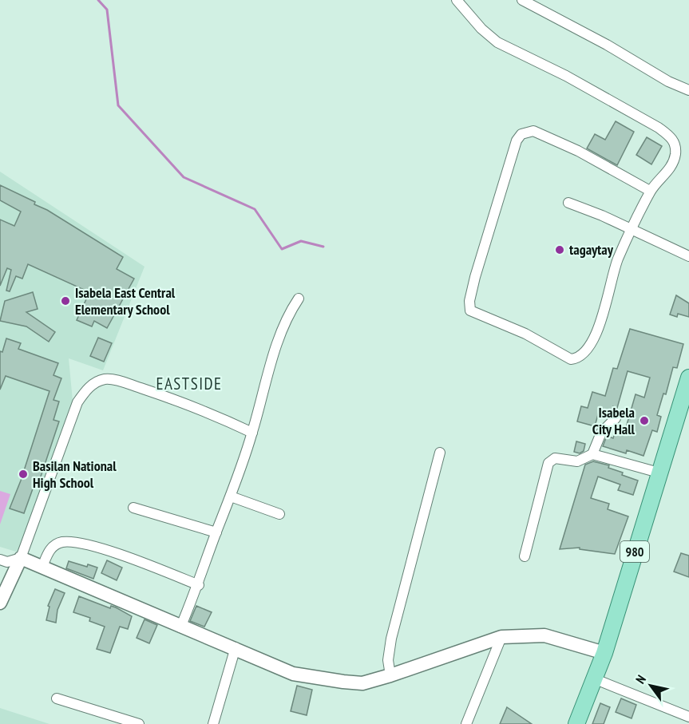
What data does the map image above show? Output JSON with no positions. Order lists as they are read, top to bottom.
{
  "streets": {
    "main road": ["980"]
  },
  "districts": ["EASTSIDE"],
  "places": [
    "tagaytay",
    "Isabela East Central Elementary School",
    "Isabela City Hall",
    "Basilan National High School"
  ],
  "north": "top left"
}
